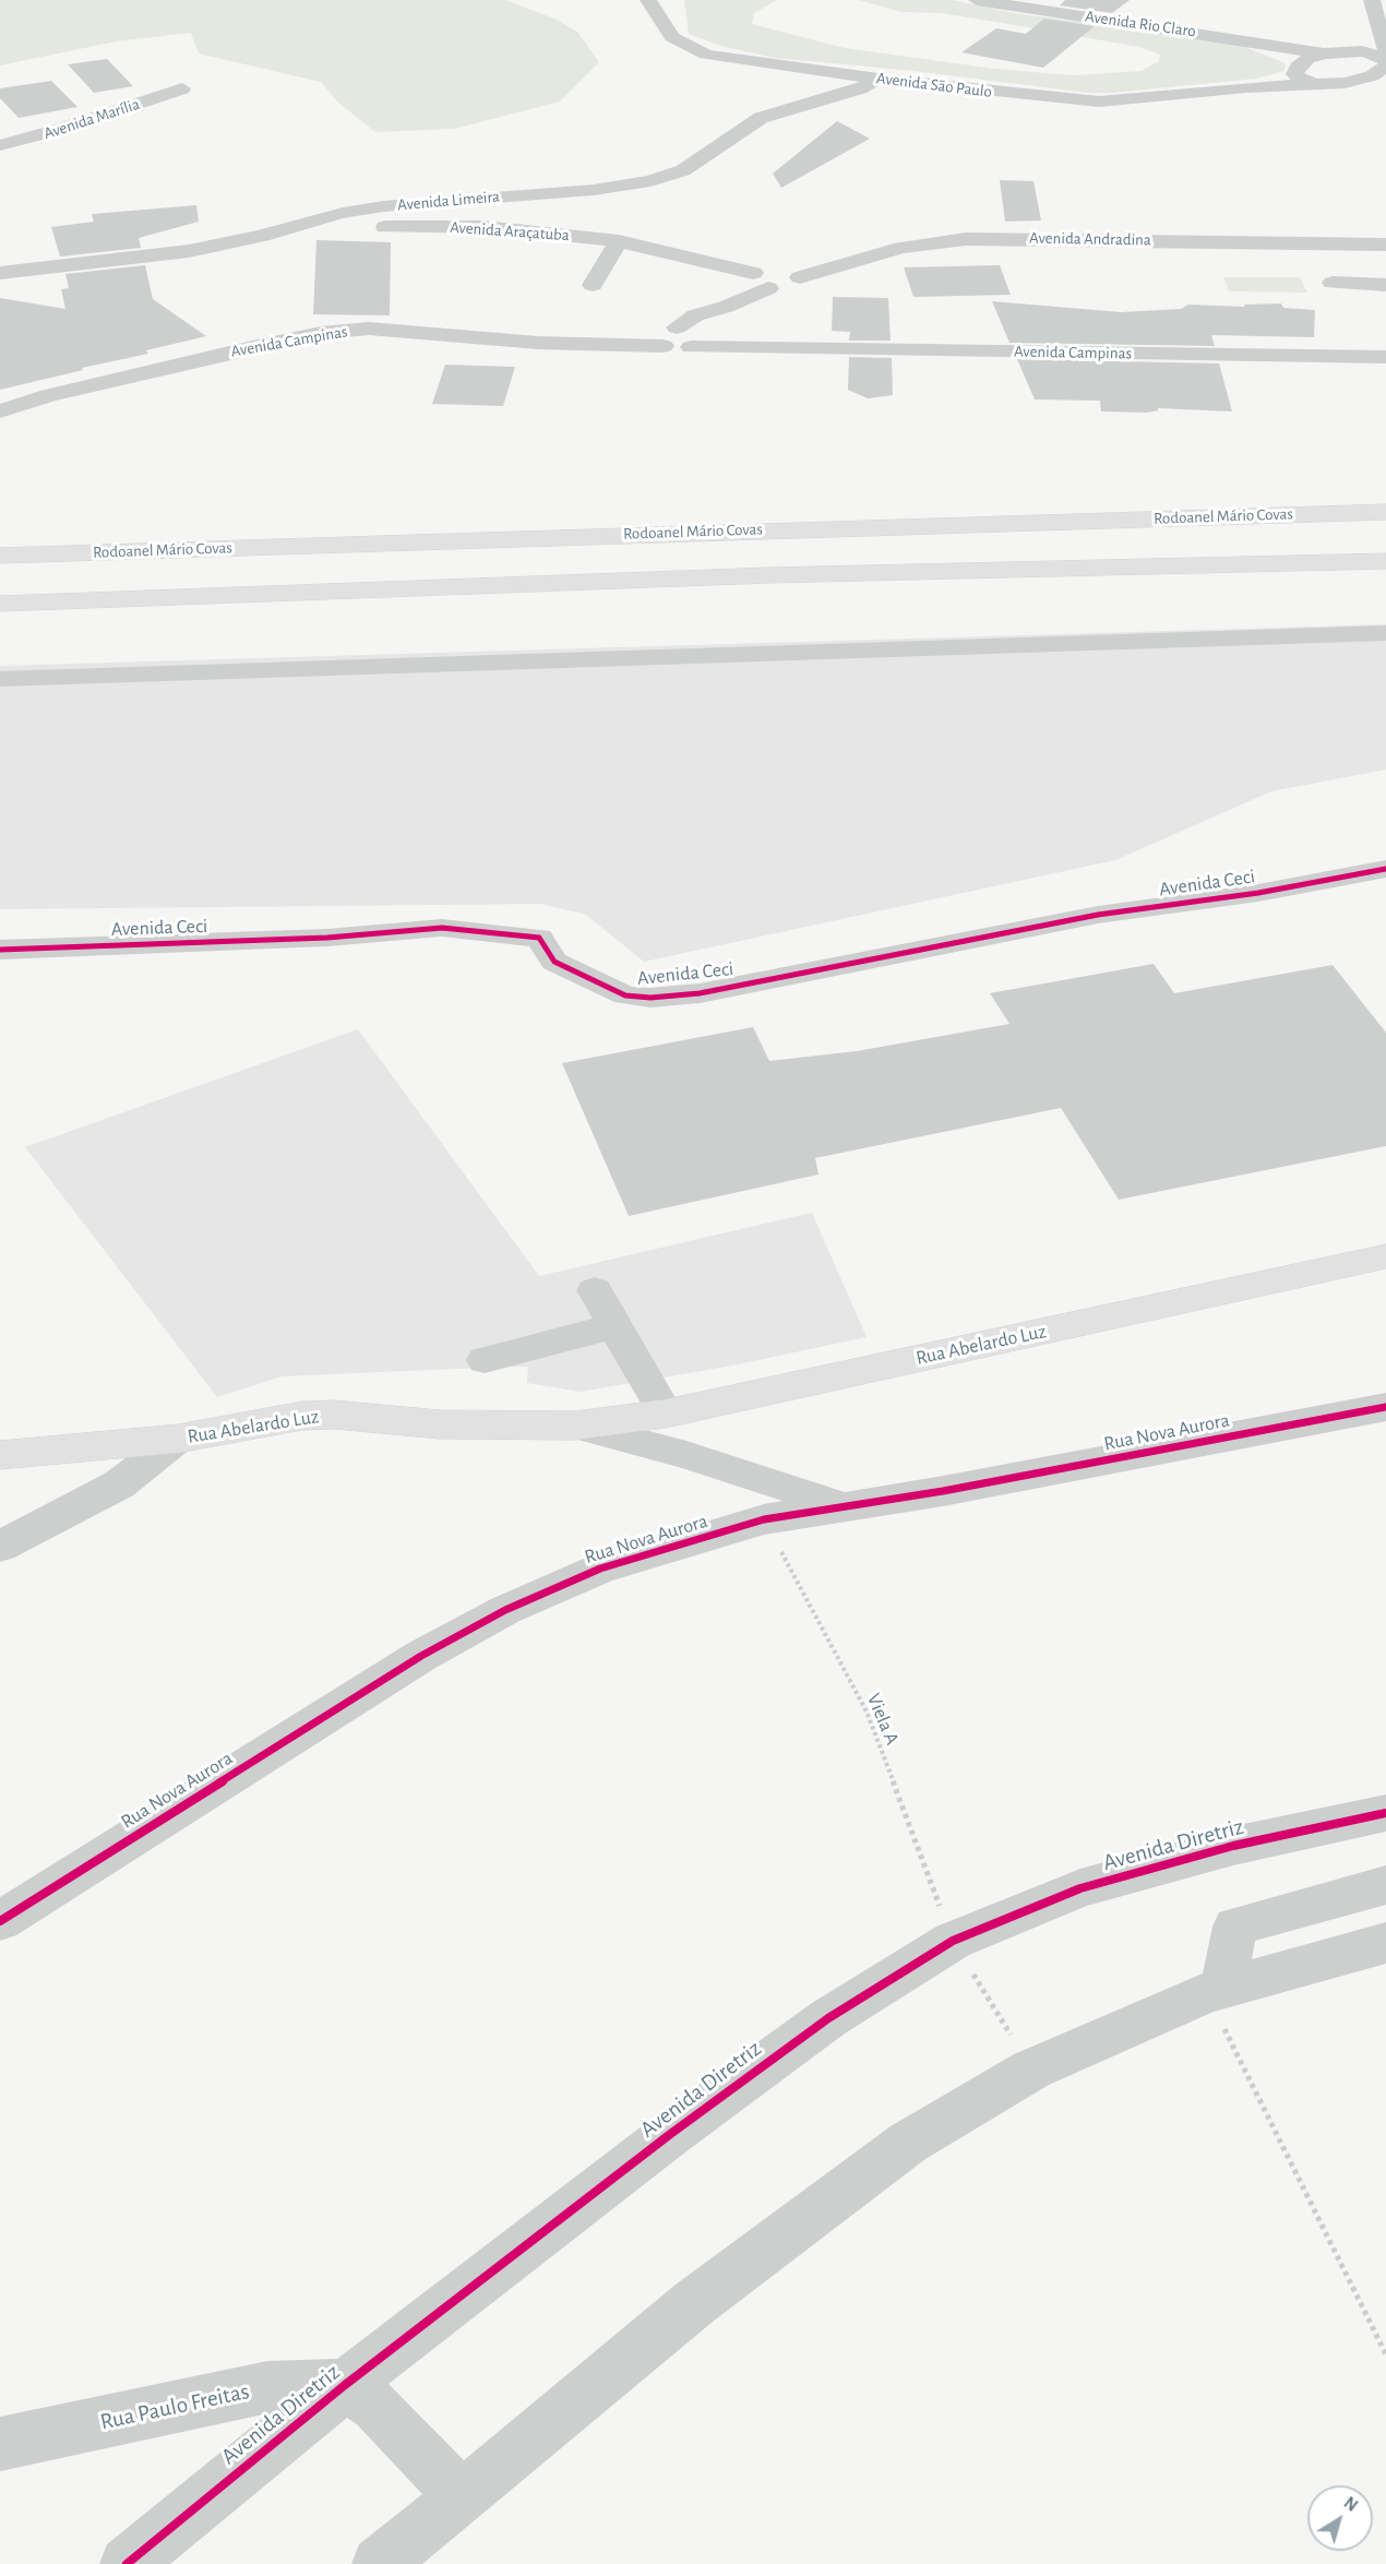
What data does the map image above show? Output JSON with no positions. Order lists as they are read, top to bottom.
{
  "streets": {
    "main road": ["Rodoanel Mário Covas", "Rua Abelardo Luz"],
    "street": [
      "Avenida Rio Claro",
      "Avenida São Paulo",
      "Avenida Marília",
      "Avenida Limeira",
      "Avenida Araçatuba",
      "Avenida Andradina",
      "Avenida Campinas",
      "Avenida Ceci",
      "Rua Nova Aurora",
      "Avenida Diretriz",
      "Rua Paulo Freitas"
    ],
    "path": ["Viela A"]
  },
  "crossings": [
    ["Avenida Rio Claro", "Avenida São Paulo"],
    ["Avenida São Paulo", "Avenida Limeira"],
    ["Avenida Limeira", "Avenida Araçatuba"],
    ["Avenida Araçatuba", "Avenida Andradina"],
    ["Avenida Andradina", "Avenida Campinas"],
    ["Rua Abelardo Luz", "Rua Nova Aurora"],
    ["Rua Nova Aurora", "Viela A"],
    ["Viela A", "Avenida Diretriz"],
    ["Avenida Diretriz", "Rua Paulo Freitas"]
  ],
  "north": "top right"
}
